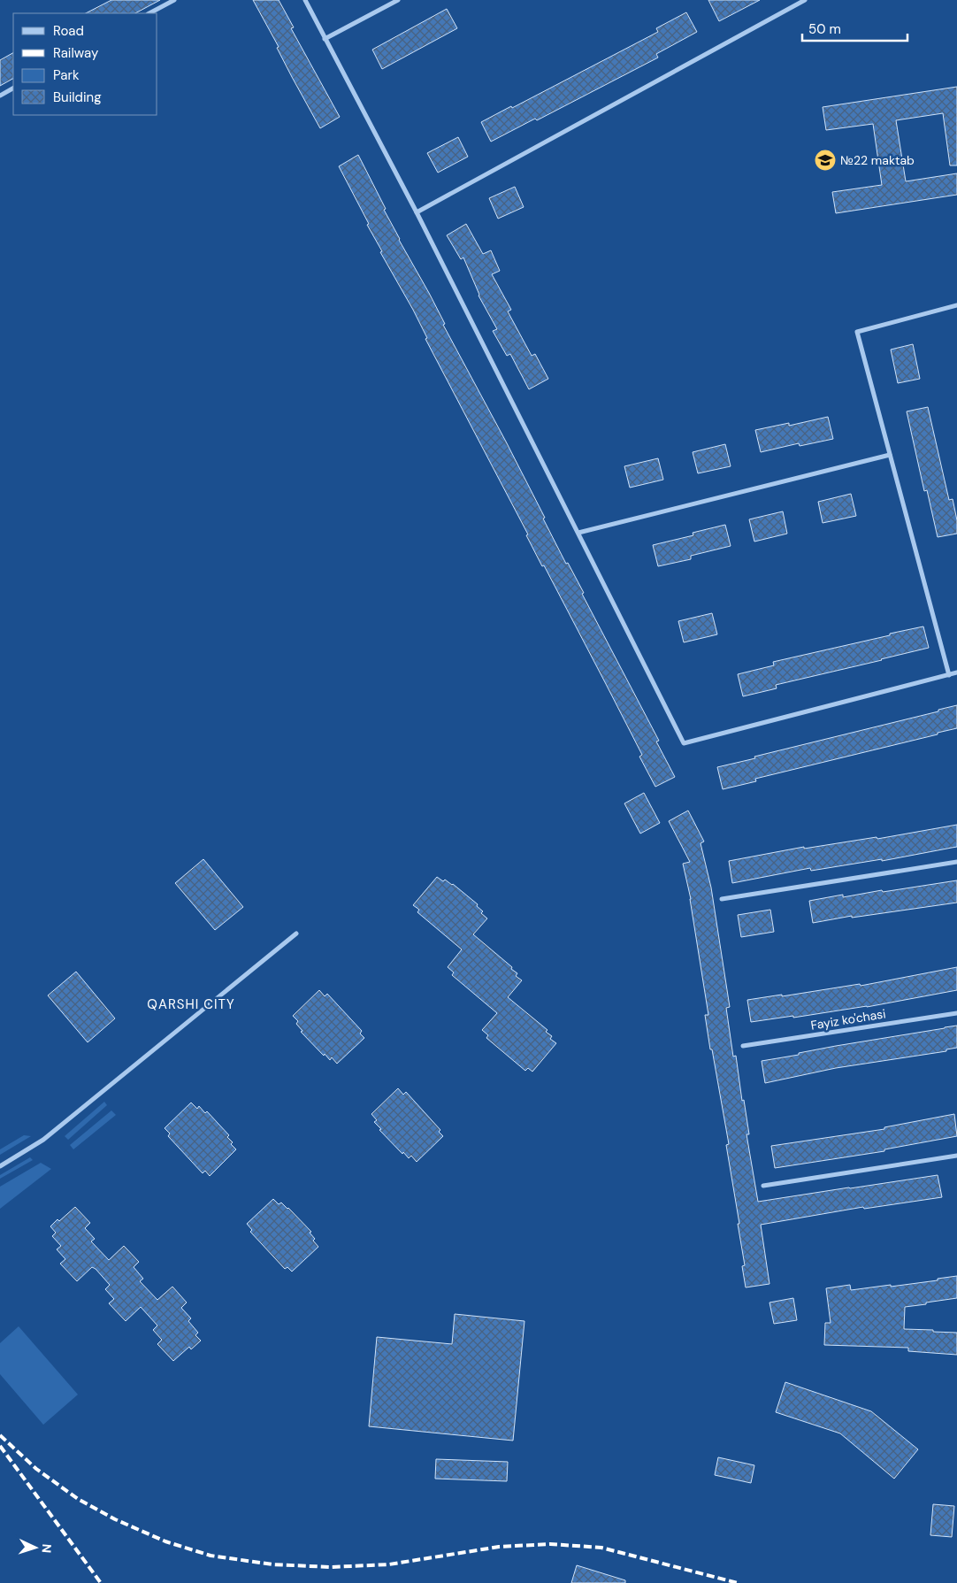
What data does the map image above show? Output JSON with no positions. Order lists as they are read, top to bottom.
{
  "streets": {
    "street": ["Fayiz ko'chasi"]
  },
  "districts": ["QARSHI CITY"],
  "places": {
    "school or university": ["№22 maktab"]
  },
  "legend": [
    "Road",
    "Railway",
    "Park",
    "Building"
  ],
  "scale_bar": "50 m",
  "north": "right"
}
